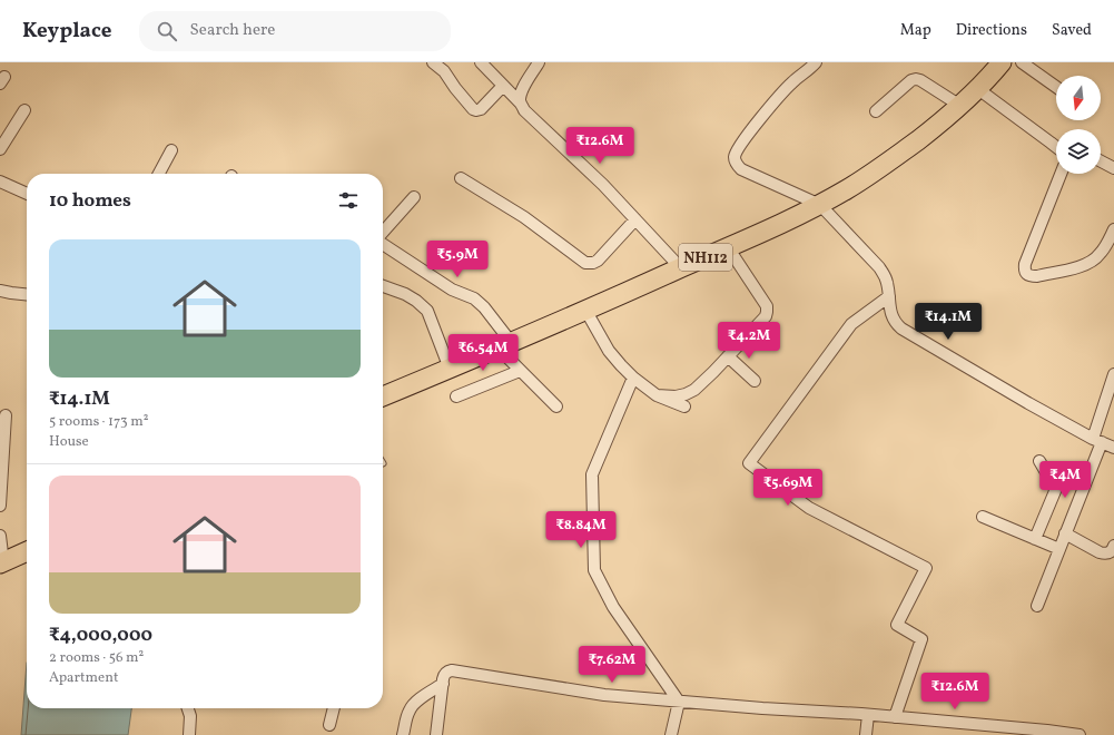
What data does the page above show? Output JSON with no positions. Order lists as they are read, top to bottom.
{
  "streets": {
    "highway": ["NH112"]
  },
  "north": "bottom",
  "page": {
    "header": "Keyplace",
    "search": "Search here",
    "nav": ["Map", "Directions", "Saved"],
    "price": [
      "₹12.6M",
      "₹5.9M",
      "₹14.1M",
      "₹4.2M",
      "₹6.54M",
      "₹4M",
      "₹5.69M",
      "₹8.84M",
      "₹7.62M",
      "₹12.6M"
    ],
    "heading": "10 homes",
    "list": [
      {
        "name": "₹14.1M",
        "note": "5 rooms · 173 m² · House"
      },
      {
        "name": "₹4,000,000",
        "note": "2 rooms · 56 m² · Apartment"
      }
    ]
  }
}
